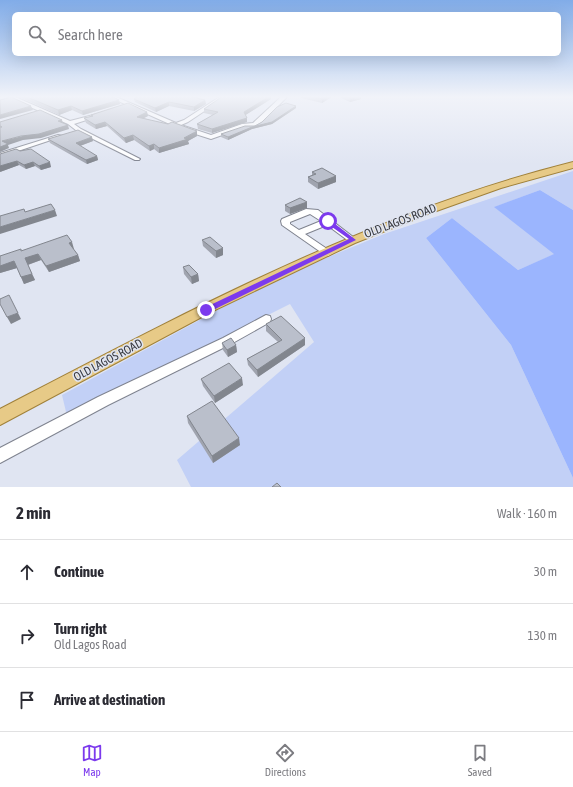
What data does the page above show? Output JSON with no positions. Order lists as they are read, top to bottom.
{
  "streets": {
    "main road": ["OLD LAGOS ROAD"]
  },
  "page": {
    "search": "Search here",
    "heading": ["2 min", "Walk · 160 m"],
    "list": [
      ["Continue", "30 m"],
      ["Turn right", "Old Lagos Road", "130 m"],
      "Arrive at destination"
    ],
    "nav": ["Map", "Directions", "Saved"]
  }
}
